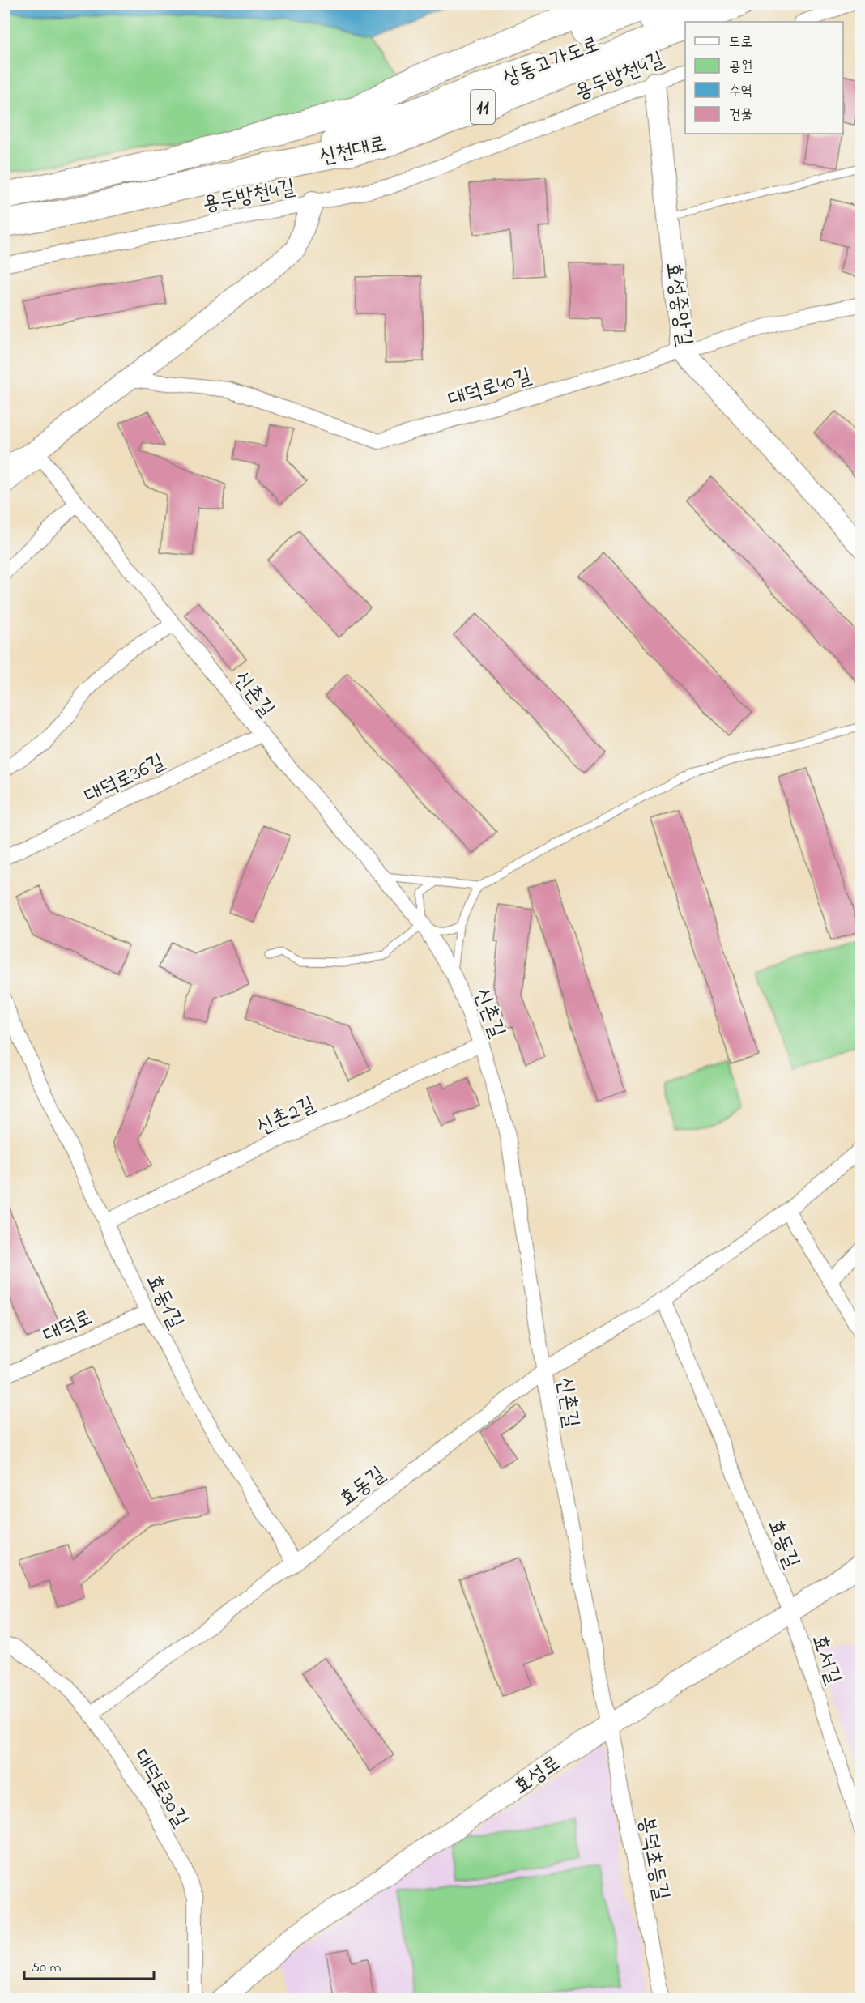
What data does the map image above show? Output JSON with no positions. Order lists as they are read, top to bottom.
{
  "streets": {
    "highway": ["상동고가도로", "11", "신천대로"],
    "street": [
      "용두방천4길",
      "효성중앙길",
      "대덕로40길",
      "신촌길",
      "대덕로36길",
      "신촌2길",
      "효동1길",
      "대덕로",
      "효동길",
      "효서길",
      "효성로",
      "대덕로30길",
      "봉덕초등길"
    ]
  },
  "crossings": [
    ["상동고가도로", "신천대로"],
    ["용두방천4길", "효성중앙길"],
    ["효성중앙길", "대덕로40길"],
    ["신촌길", "대덕로36길"],
    ["신촌길", "신촌2길"],
    ["신촌길", "효동길"],
    ["신촌길", "효성로"],
    ["신촌길", "봉덕초등길"],
    ["신촌2길", "효동1길"],
    ["효동1길", "대덕로"],
    ["효동1길", "효동길"],
    ["효동길", "효서길"],
    ["효동길", "효성로"],
    ["효동길", "대덕로30길"],
    ["효서길", "효성로"],
    ["효성로", "봉덕초등길"]
  ],
  "legend": [
    "도로",
    "공원",
    "수역",
    "건물"
  ],
  "scale_bar": "50 m"
}
